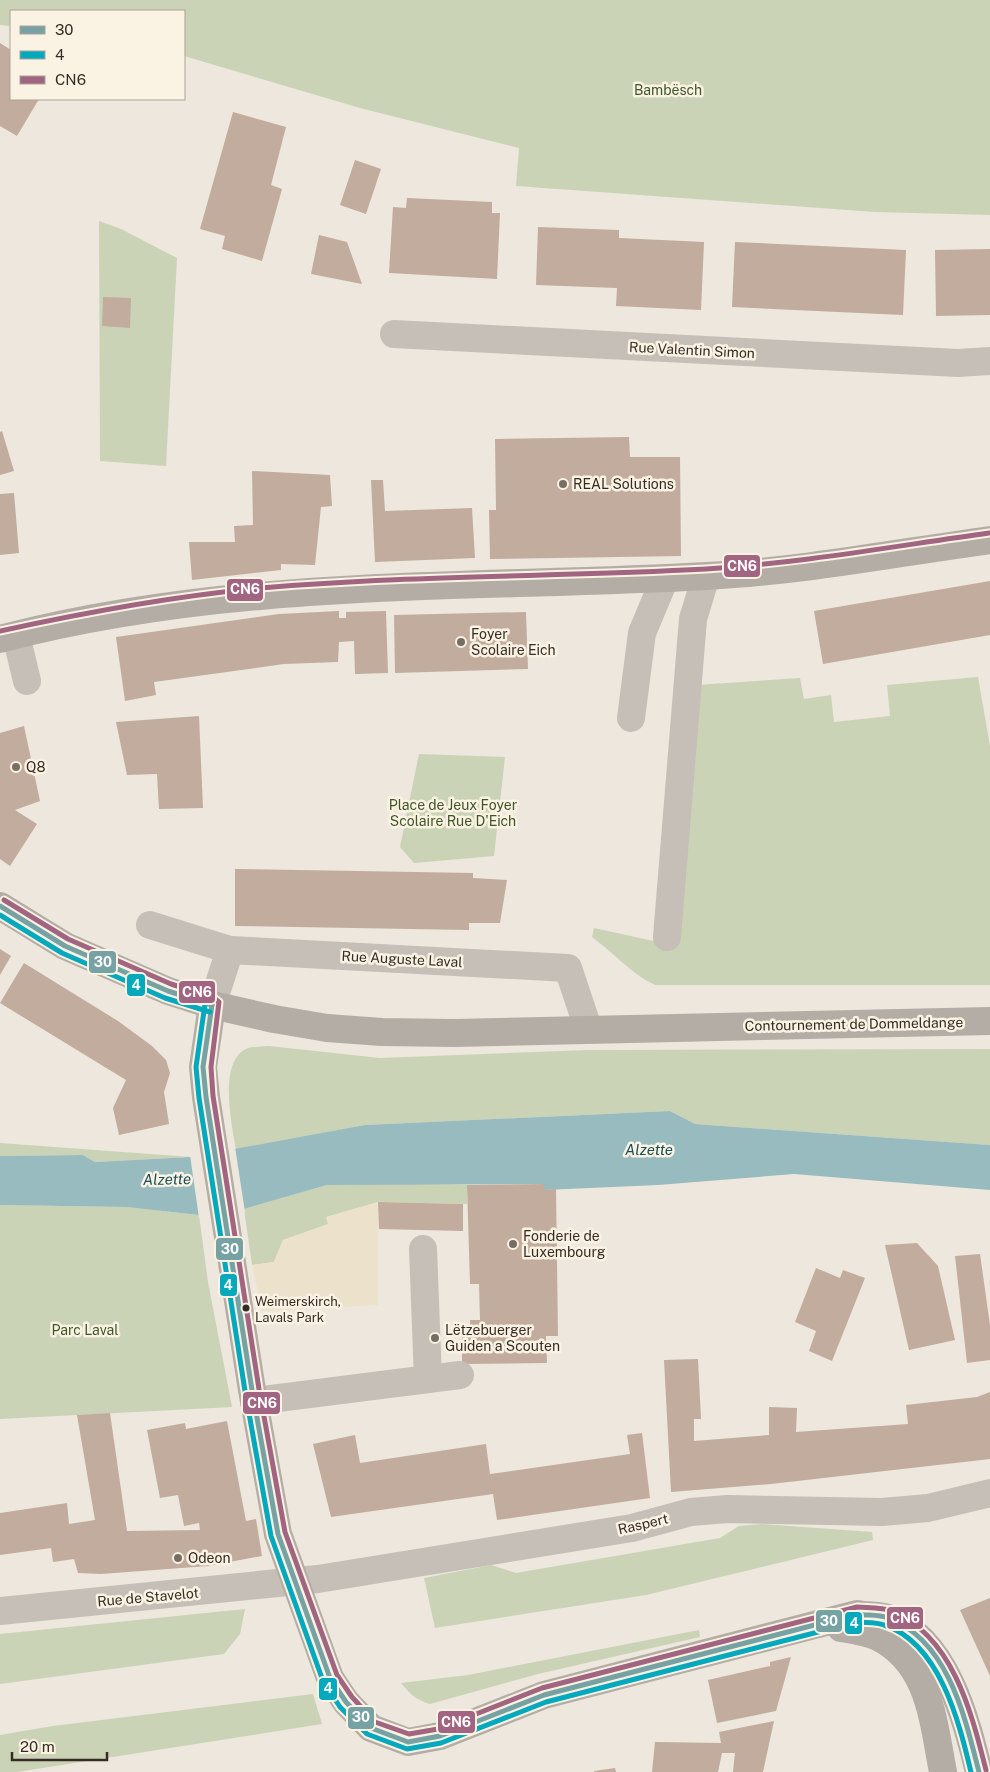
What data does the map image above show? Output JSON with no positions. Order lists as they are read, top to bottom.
{
  "streets": {
    "main road": ["Contournement de Dommeldange"],
    "street": [
      "Rue Valentin Simon",
      "Rue Auguste Laval",
      "Raspert",
      "Rue de Stavelot"
    ]
  },
  "crossings": [
    ["Rue Auguste Laval", "Contournement de Dommeldange"],
    ["Raspert", "Rue de Stavelot"]
  ],
  "water": ["Alzette"],
  "parks": ["Bambësch", "Place de Jeux Foyer Scolaire Rue D'Eich", "Parc Laval"],
  "places": [
    "REAL Solutions",
    "Foyer Scolaire Eich",
    "Q8",
    "Fonderie de Luxembourg",
    "Weimerskirch, Lavals Park",
    "Lëtzebuerger Guiden a Scouten",
    "Odeon"
  ],
  "lines": ["transit line CN6", "transit line 30", "transit line 4"],
  "legend": ["30", "4", "CN6"],
  "scale_bar": "20 m"
}
